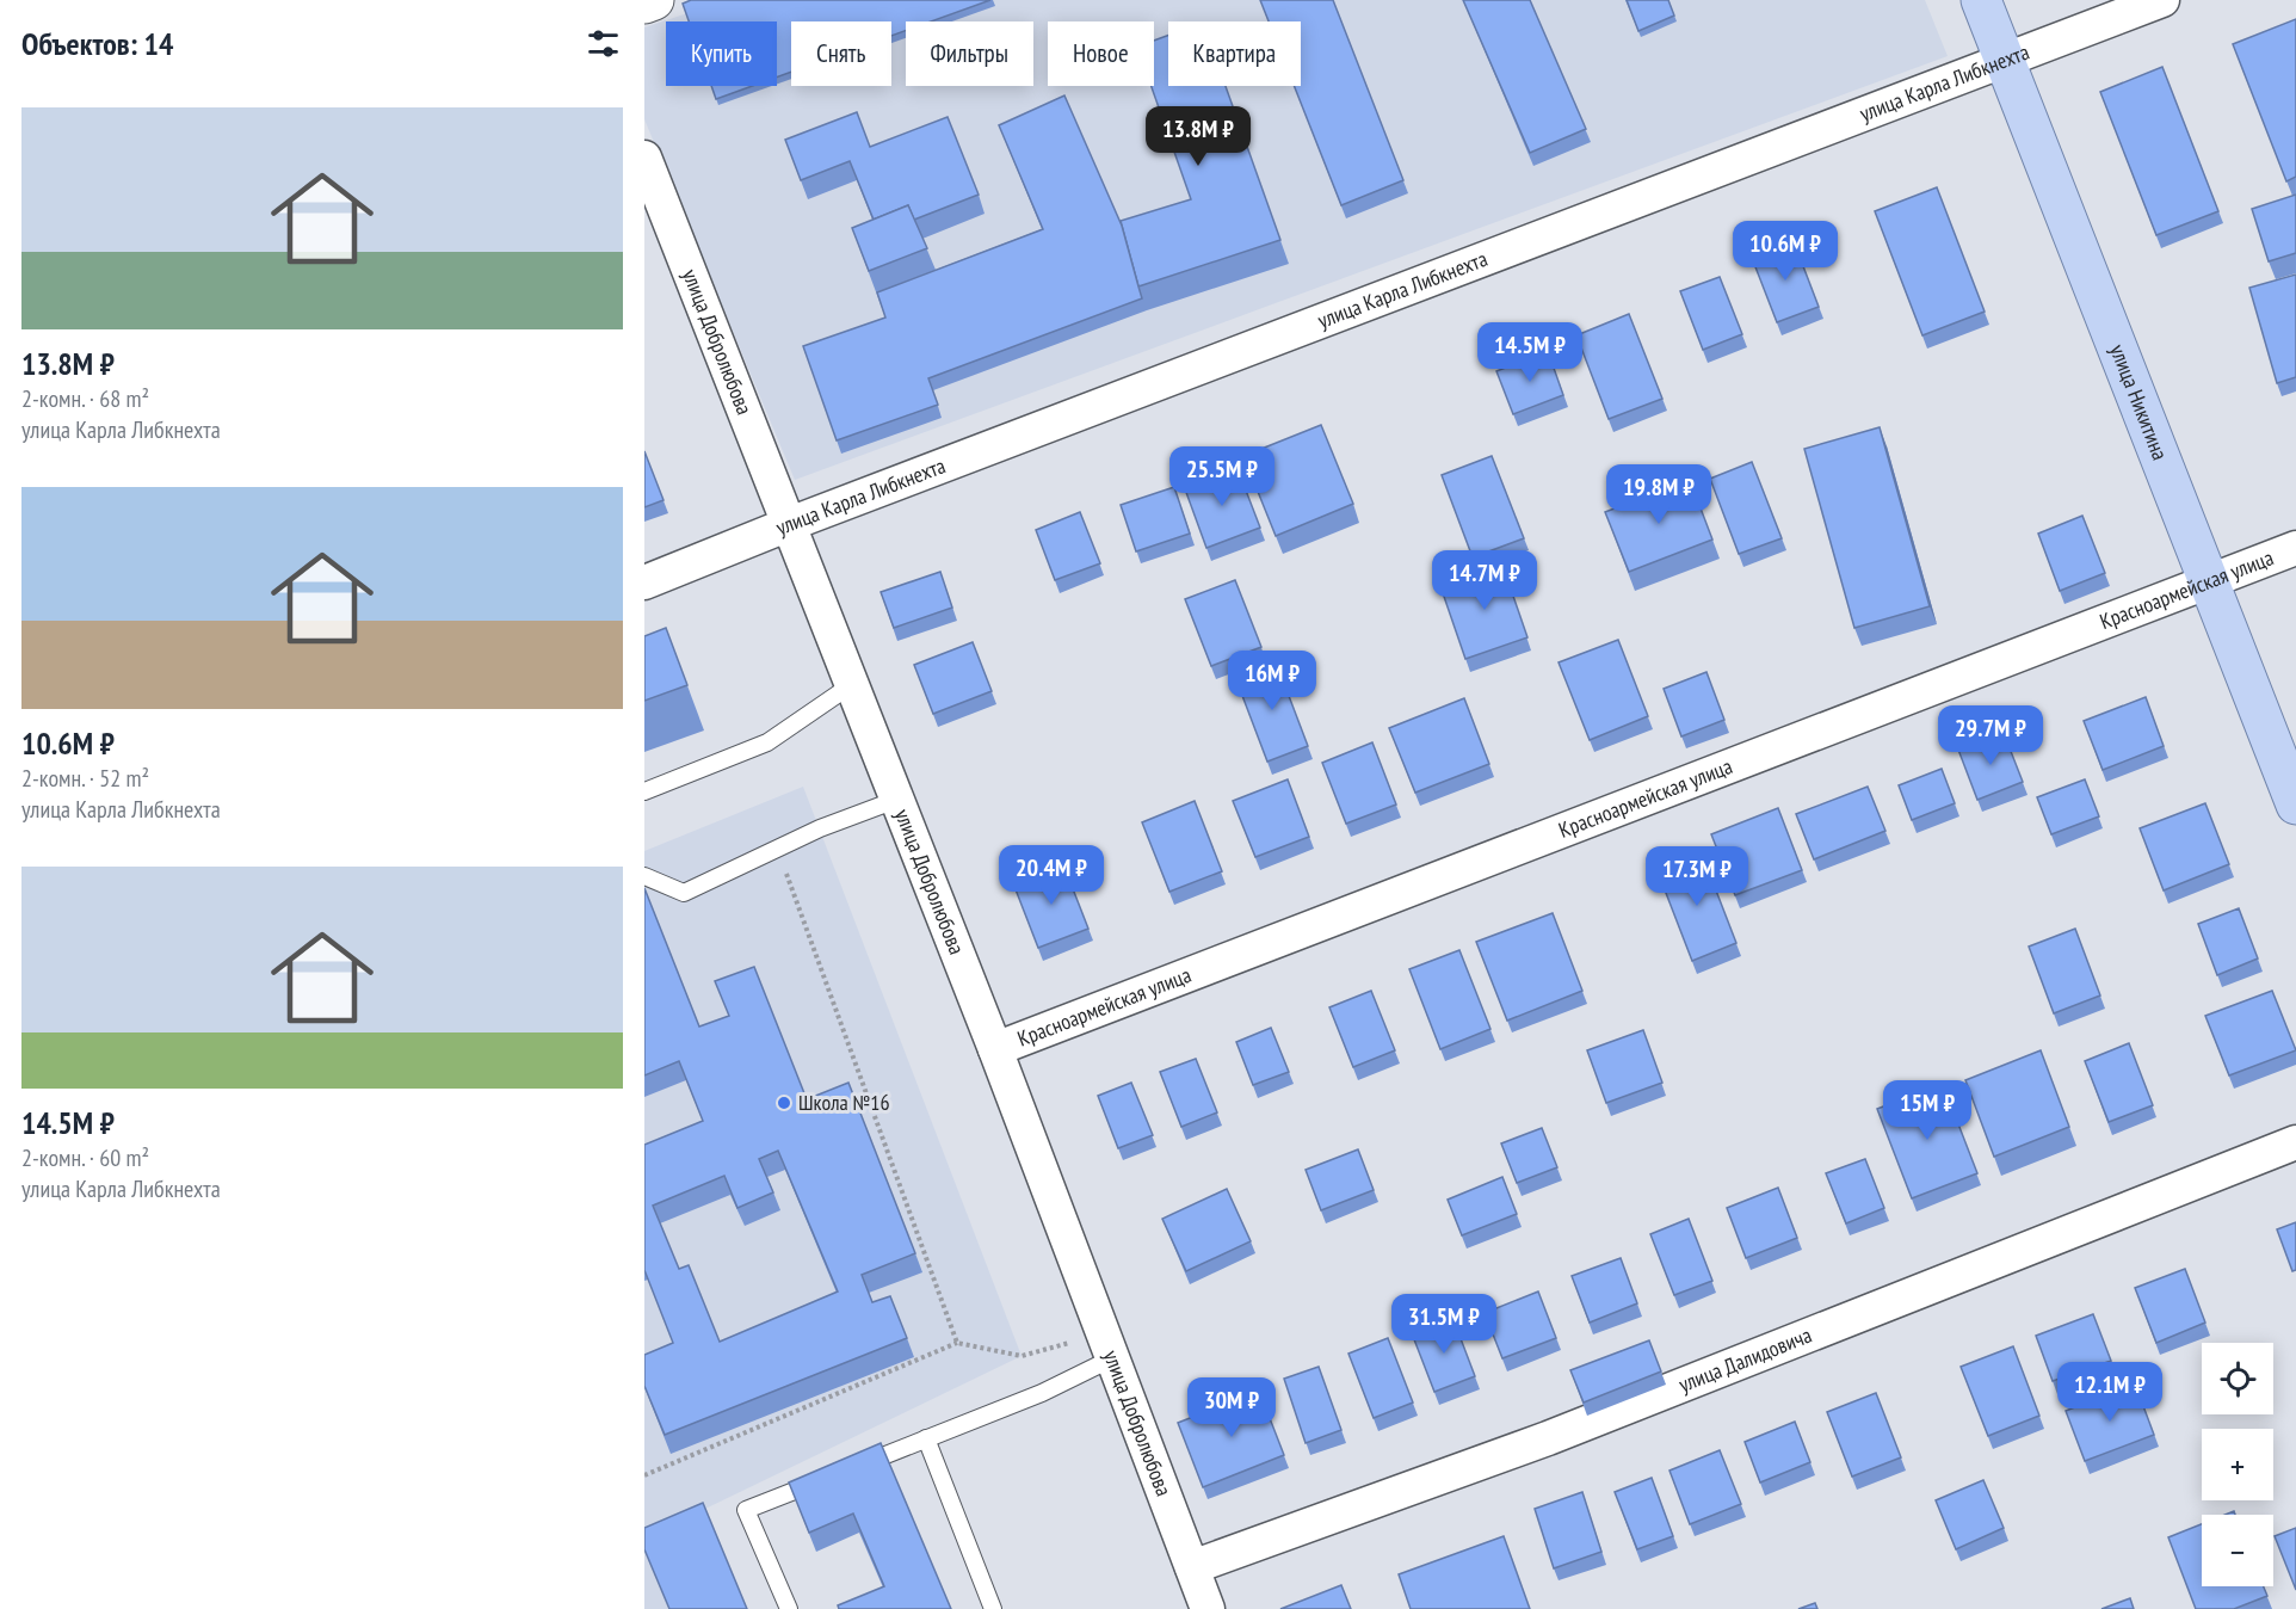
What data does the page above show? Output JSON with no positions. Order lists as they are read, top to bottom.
{
  "streets": {
    "main road": ["улица Никитина"],
    "street": [
      "улица Карла Либкнехта",
      "улица Добролюбова",
      "Красноармейская улица",
      "улица Далидовича"
    ]
  },
  "crossings": [
    ["улица Карла Либкнехта", "улица Добролюбова"],
    ["улица Карла Либкнехта", "улица Никитина"],
    ["улица Добролюбова", "Красноармейская улица"],
    ["улица Добролюбова", "улица Далидовича"],
    ["улица Никитина", "Красноармейская улица"]
  ],
  "places": ["Школа №16"],
  "page": {
    "heading": "Объектов: 14",
    "chip": [
      "Купить",
      "Снять",
      "Фильтры",
      "Новое",
      "Квартира"
    ],
    "list": [
      {
        "name": "13.8M ₽",
        "note": "2-комн. · 68 m² · улица Карла Либкнехта"
      },
      {
        "name": "10.6M ₽",
        "note": "2-комн. · 52 m² · улица Карла Либкнехта"
      },
      {
        "name": "14.5M ₽",
        "note": "2-комн. · 60 m² · улица Карла Либкнехта"
      }
    ],
    "price": [
      "13.8M ₽",
      "10.6M ₽",
      "14.5M ₽",
      "25.5M ₽",
      "19.8M ₽",
      "14.7M ₽",
      "16M ₽",
      "29.7M ₽",
      "20.4M ₽",
      "17.3M ₽",
      "15M ₽",
      "31.5M ₽",
      "12.1M ₽",
      "30M ₽"
    ],
    "map_buttons": ["+", "−"]
  }
}
